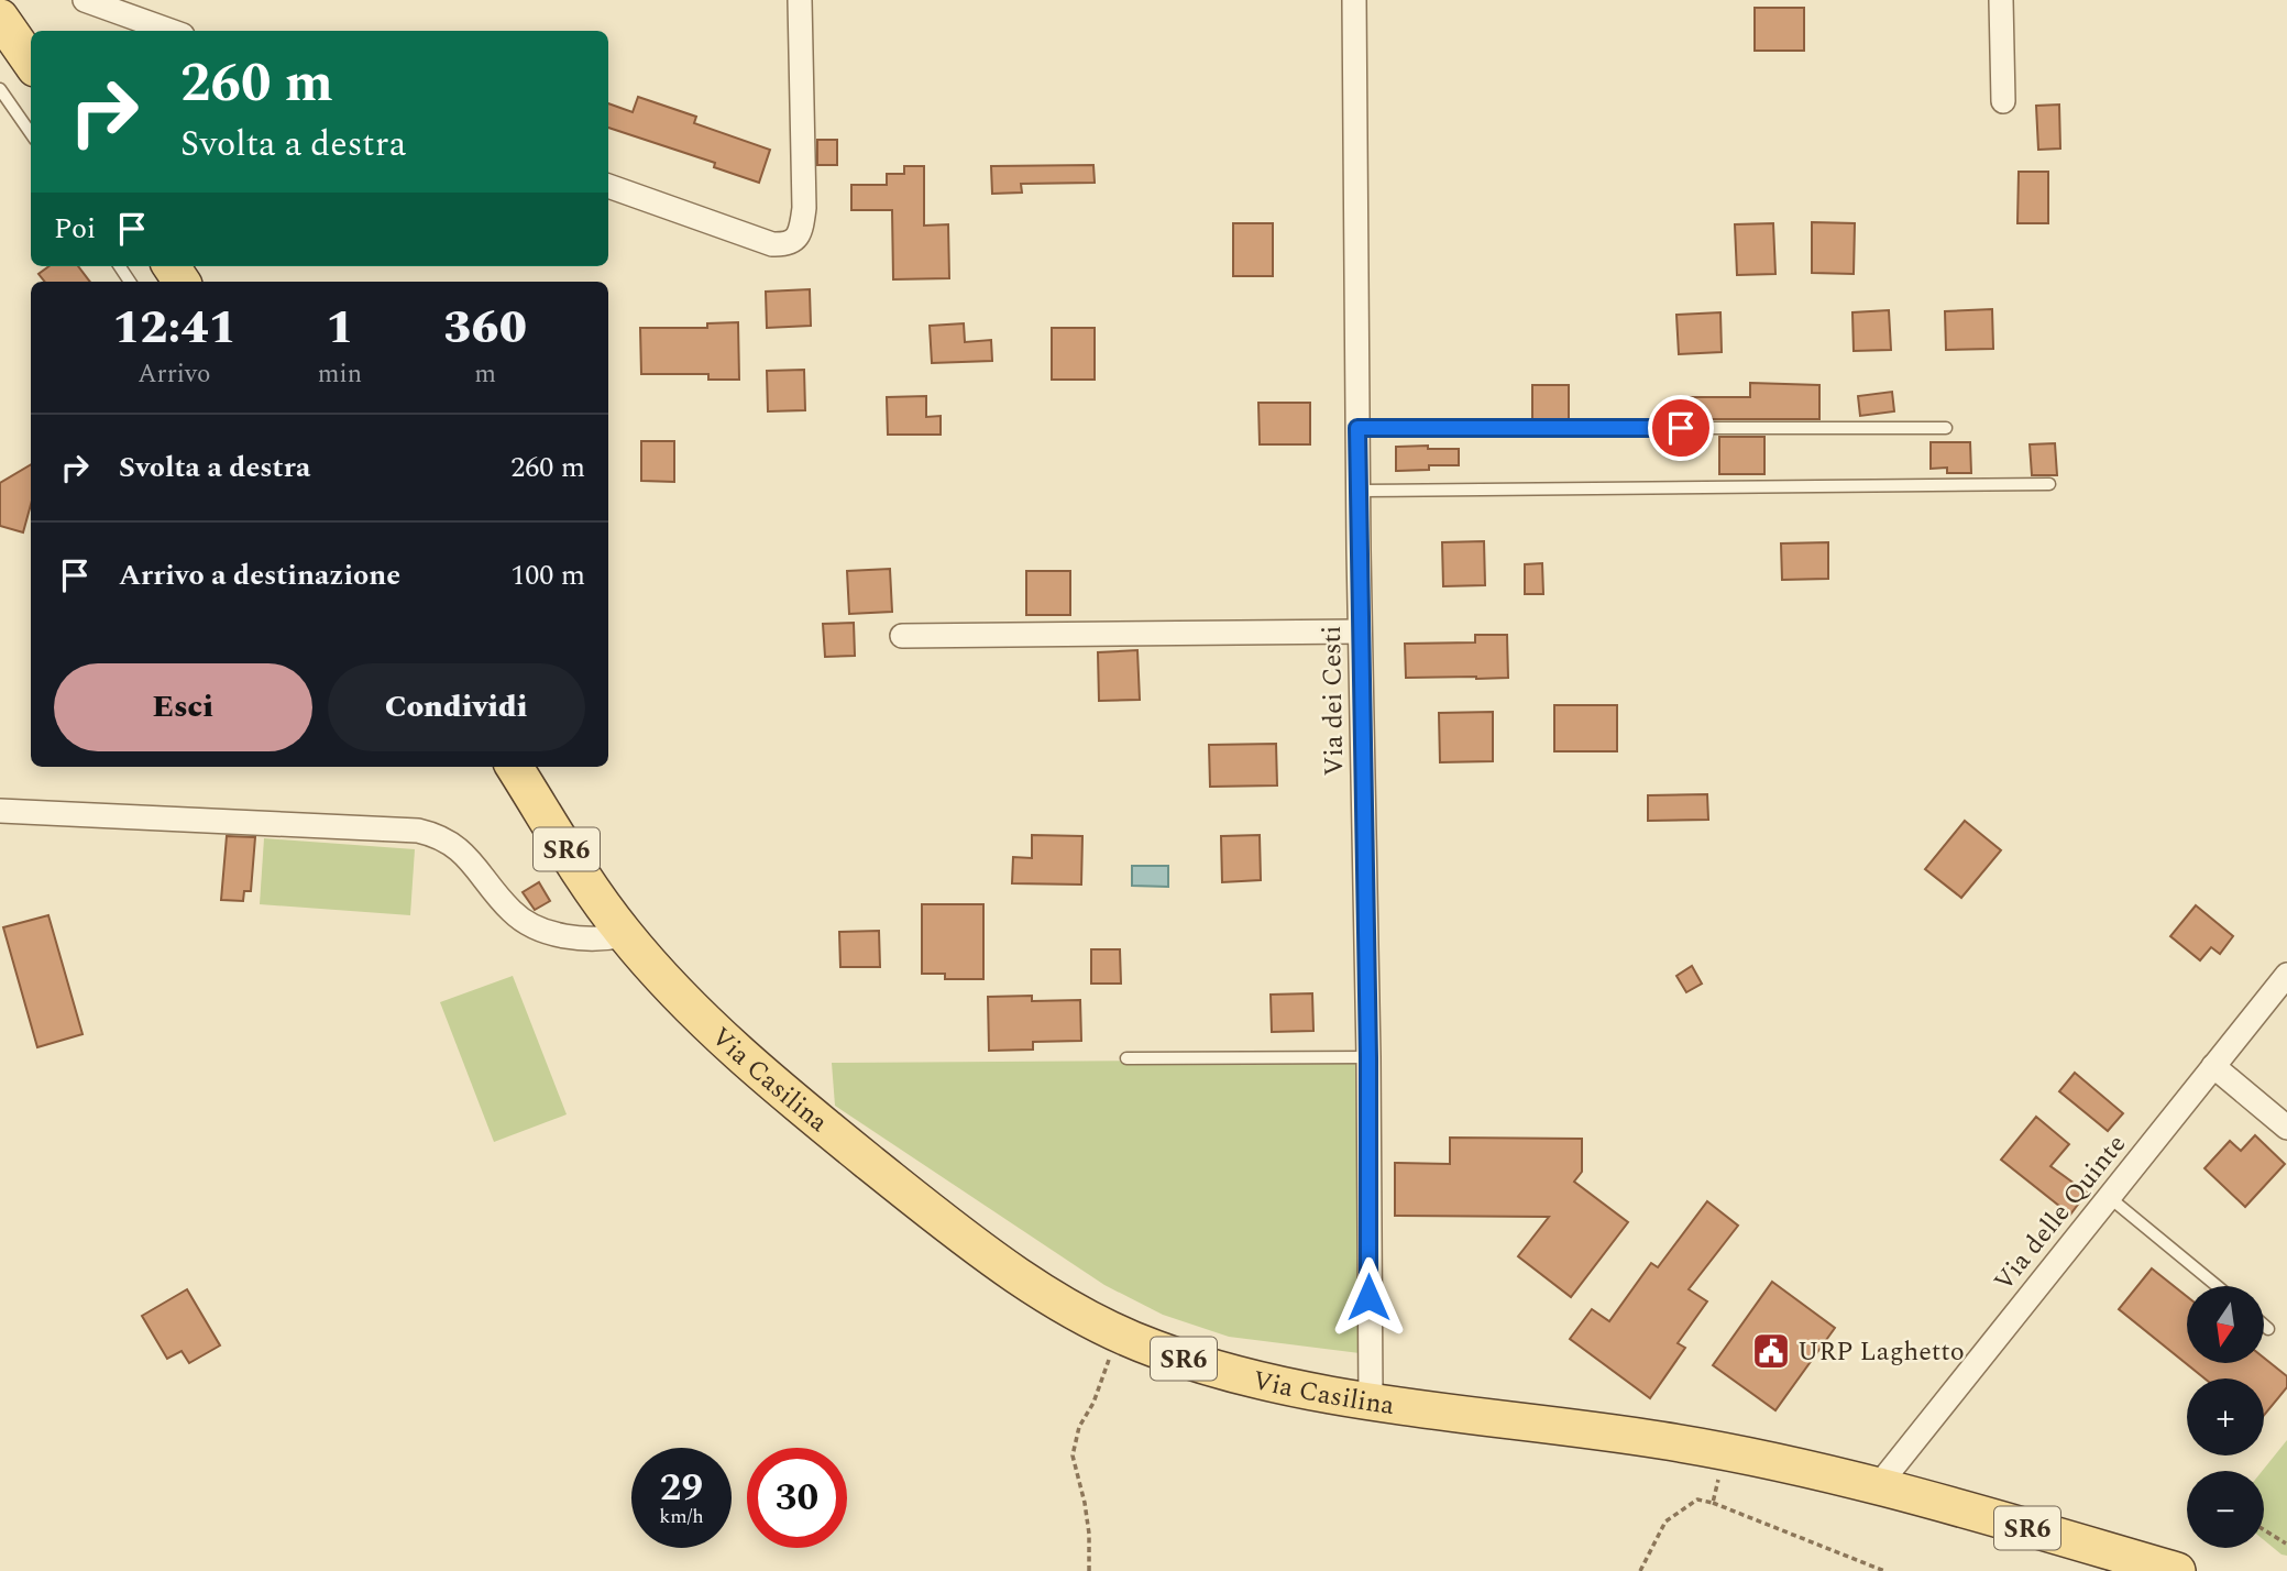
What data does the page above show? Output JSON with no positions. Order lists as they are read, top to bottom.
{
  "streets": {
    "main road": ["SR6", "Via Casilina"],
    "street": ["Via dei Cesti", "Via delle Quinte"]
  },
  "crossings": [
    ["Via dei Cesti", "Via Casilina"],
    ["Via Casilina", "Via delle Quinte"]
  ],
  "places": {
    "public building": ["URP Laghetto"]
  },
  "north": "bottom",
  "page": {
    "turn": ["260 m", "Svolta a destra"],
    "then": "Poi",
    "eta": [
      "12:41",
      "Arrivo",
      "1",
      "min",
      "360",
      "m"
    ],
    "list": [
      {
        "name": "Svolta a destra",
        "value": "260 m"
      },
      {
        "name": "Arrivo a destinazione",
        "value": "100 m"
      }
    ],
    "buttons": ["Esci", "Condividi"],
    "map_buttons": ["+", "−"],
    "speed": "29 km/h",
    "limit": "30"
  }
}
